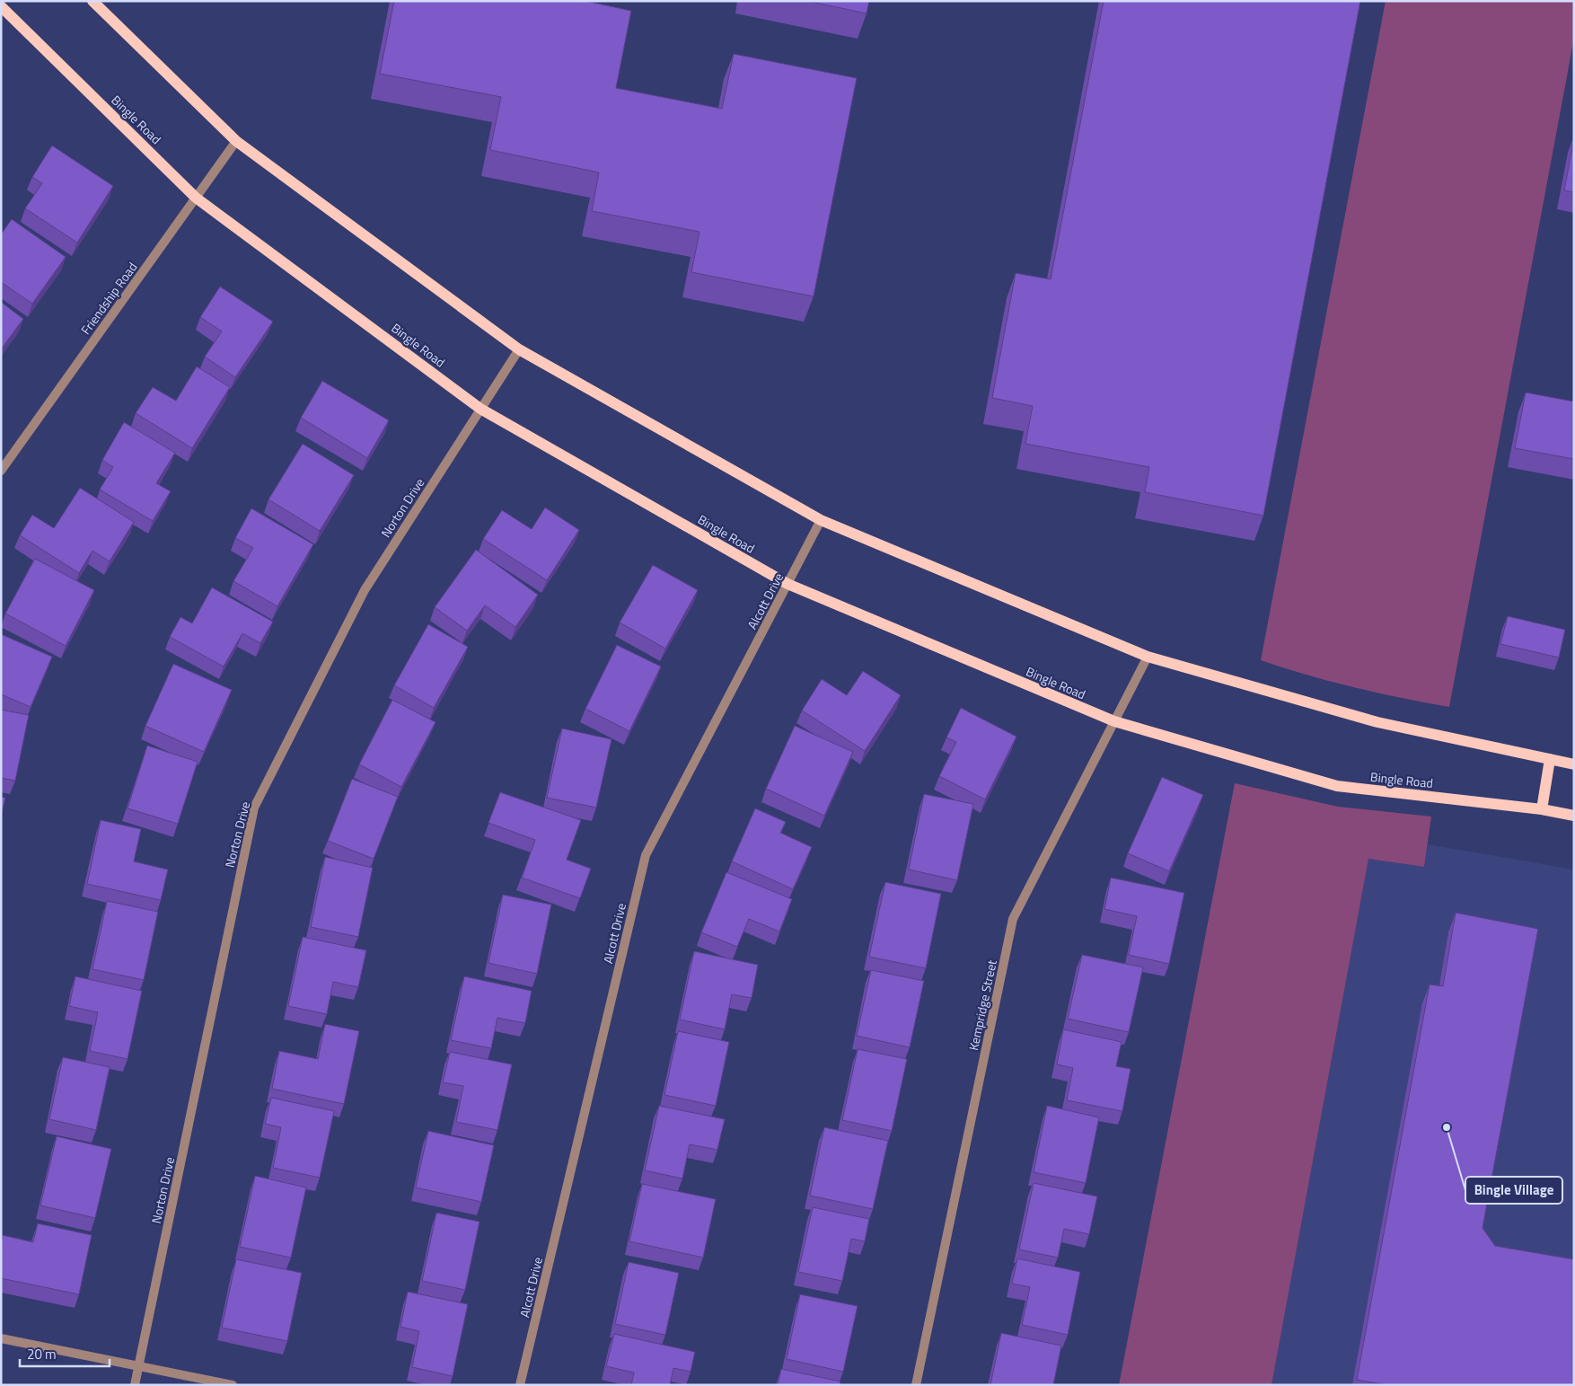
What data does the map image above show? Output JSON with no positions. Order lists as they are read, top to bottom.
{
  "streets": {
    "main road": ["Bingle Road"],
    "street": [
      "Friendship Road",
      "Norton Drive",
      "Alcott Drive",
      "Kempridge Street"
    ]
  },
  "crossings": [
    ["Bingle Road", "Friendship Road"],
    ["Bingle Road", "Norton Drive"],
    ["Bingle Road", "Alcott Drive"],
    ["Bingle Road", "Kempridge Street"]
  ],
  "places": ["Bingle Village"],
  "scale_bar": "20 m"
}
